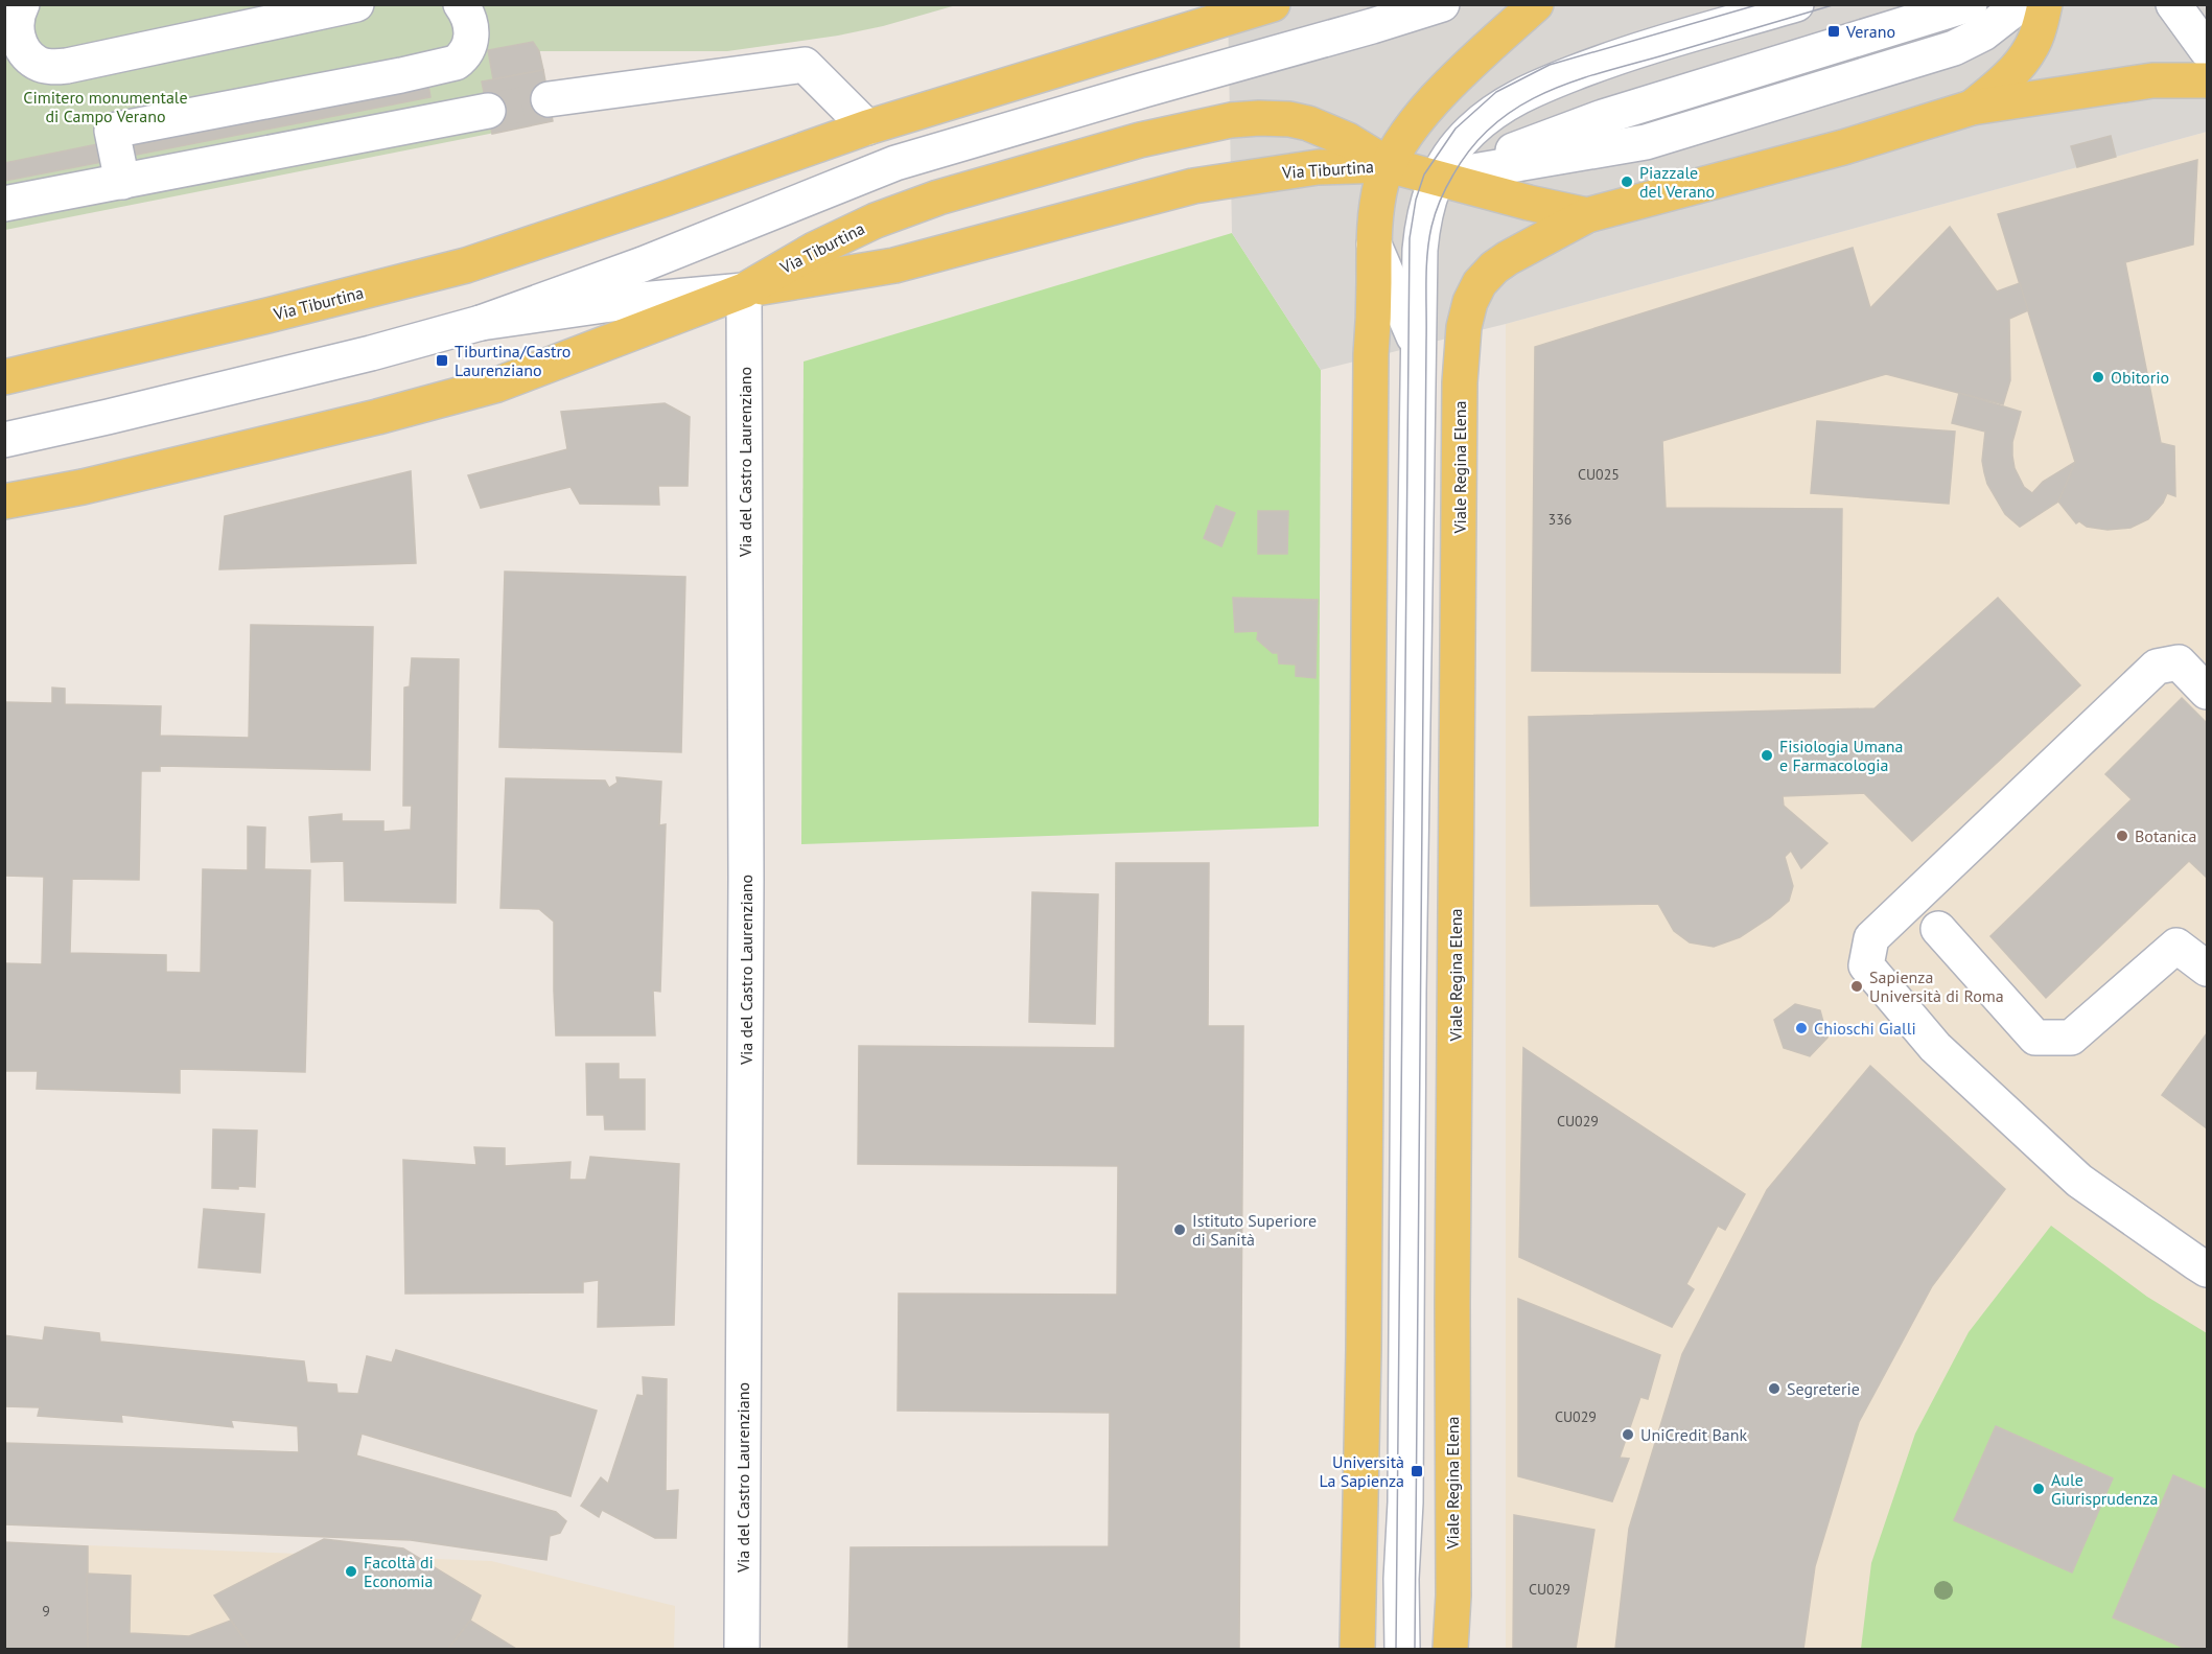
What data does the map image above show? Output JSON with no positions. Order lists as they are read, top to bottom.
{
  "streets": {
    "main road": ["Via Tiburtina", "Viale Regina Elena"],
    "street": ["Via del Castro Laurenziano"]
  },
  "crossings": [
    ["Via Tiburtina", "Via del Castro Laurenziano"]
  ],
  "parks": ["Cimitero monumentale di Campo Verano"],
  "places": {
    "transit": ["Verano", "Tiburtina/Castro Laurenziano", "Università La Sapienza"],
    "other": [
      "Piazzale del Verano",
      "Obitorio",
      "Fisiologia Umana e Farmacologia",
      "Botanica",
      "Sapienza Università di Roma",
      "Chioschi Gialli",
      "Istituto Superiore di Sanità",
      "Segreterie",
      "UniCredit Bank",
      "Aule Giurisprudenza",
      "Facoltà di Economia"
    ]
  },
  "house_numbers": [
    "CU025",
    "336",
    "CU029",
    "CU029",
    "CU029",
    "9"
  ]
}
